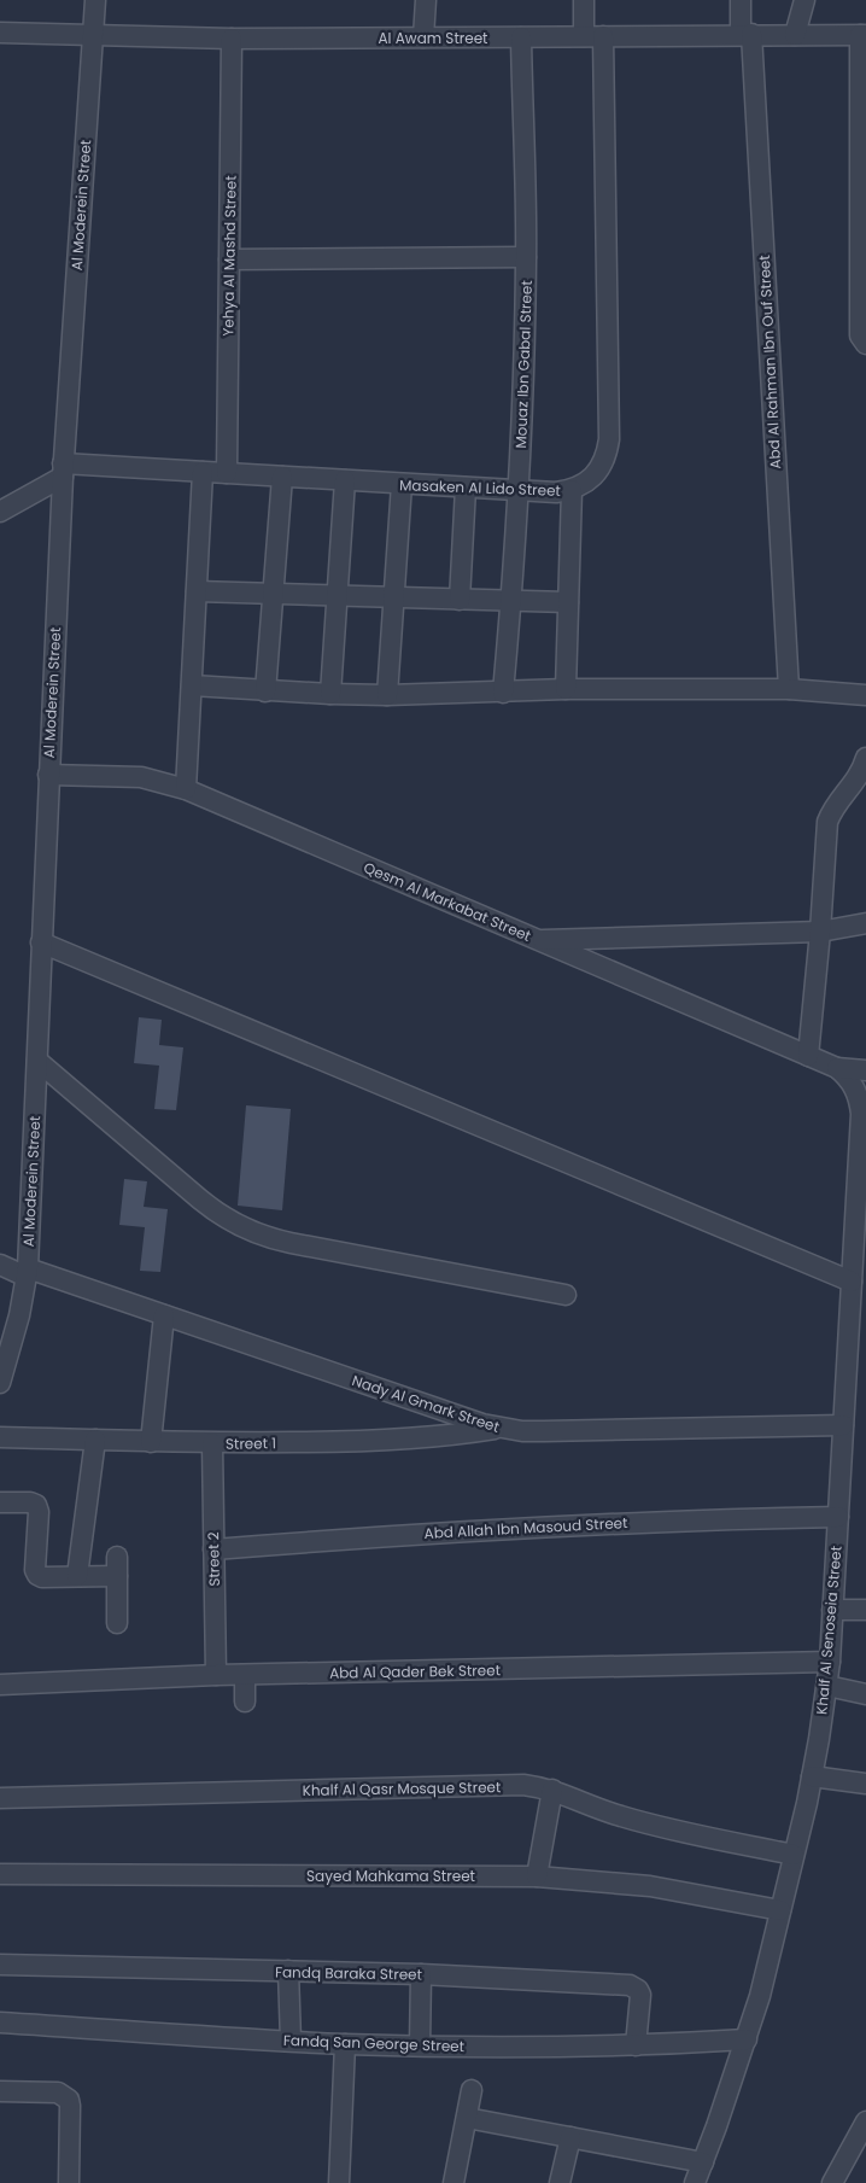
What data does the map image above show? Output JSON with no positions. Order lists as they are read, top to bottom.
{
  "streets": {
    "street": [
      "Al Awam Street",
      "Al Moderein Street",
      "Yehya Al Mashd Street",
      "Abd Al Rahman Ibn Ouf Street",
      "Mouaz Ibn Gabal Street",
      "Masaken Al Lido Street",
      "Qesm Al Markabat Street",
      "Nady Al Gmark Street",
      "Street 1",
      "Abd Allah Ibn Masoud Street",
      "Street 2",
      "Khalf Al Senoseia Street",
      "Abd Al Qader Bek Street",
      "Khalf Al Qasr Mosque Street",
      "Sayed Mahkama Street",
      "Fandq Baraka Street",
      "Fandq San George Street"
    ]
  },
  "crossings": [
    ["Al Awam Street", "Al Moderein Street"],
    ["Al Awam Street", "Yehya Al Mashd Street"],
    ["Al Awam Street", "Abd Al Rahman Ibn Ouf Street"],
    ["Al Awam Street", "Mouaz Ibn Gabal Street"],
    ["Al Awam Street", "Masaken Al Lido Street"],
    ["Al Moderein Street", "Masaken Al Lido Street"],
    ["Al Moderein Street", "Qesm Al Markabat Street"],
    ["Al Moderein Street", "Nady Al Gmark Street"],
    ["Yehya Al Mashd Street", "Masaken Al Lido Street"],
    ["Mouaz Ibn Gabal Street", "Masaken Al Lido Street"],
    ["Qesm Al Markabat Street", "Khalf Al Senoseia Street"],
    ["Nady Al Gmark Street", "Street 1"],
    ["Nady Al Gmark Street", "Khalf Al Senoseia Street"],
    ["Street 1", "Street 2"],
    ["Abd Allah Ibn Masoud Street", "Street 2"],
    ["Abd Allah Ibn Masoud Street", "Khalf Al Senoseia Street"],
    ["Street 2", "Abd Al Qader Bek Street"],
    ["Khalf Al Senoseia Street", "Abd Al Qader Bek Street"],
    ["Khalf Al Senoseia Street", "Khalf Al Qasr Mosque Street"],
    ["Khalf Al Senoseia Street", "Sayed Mahkama Street"],
    ["Khalf Al Senoseia Street", "Fandq San George Street"],
    ["Fandq Baraka Street", "Fandq San George Street"]
  ]
}
